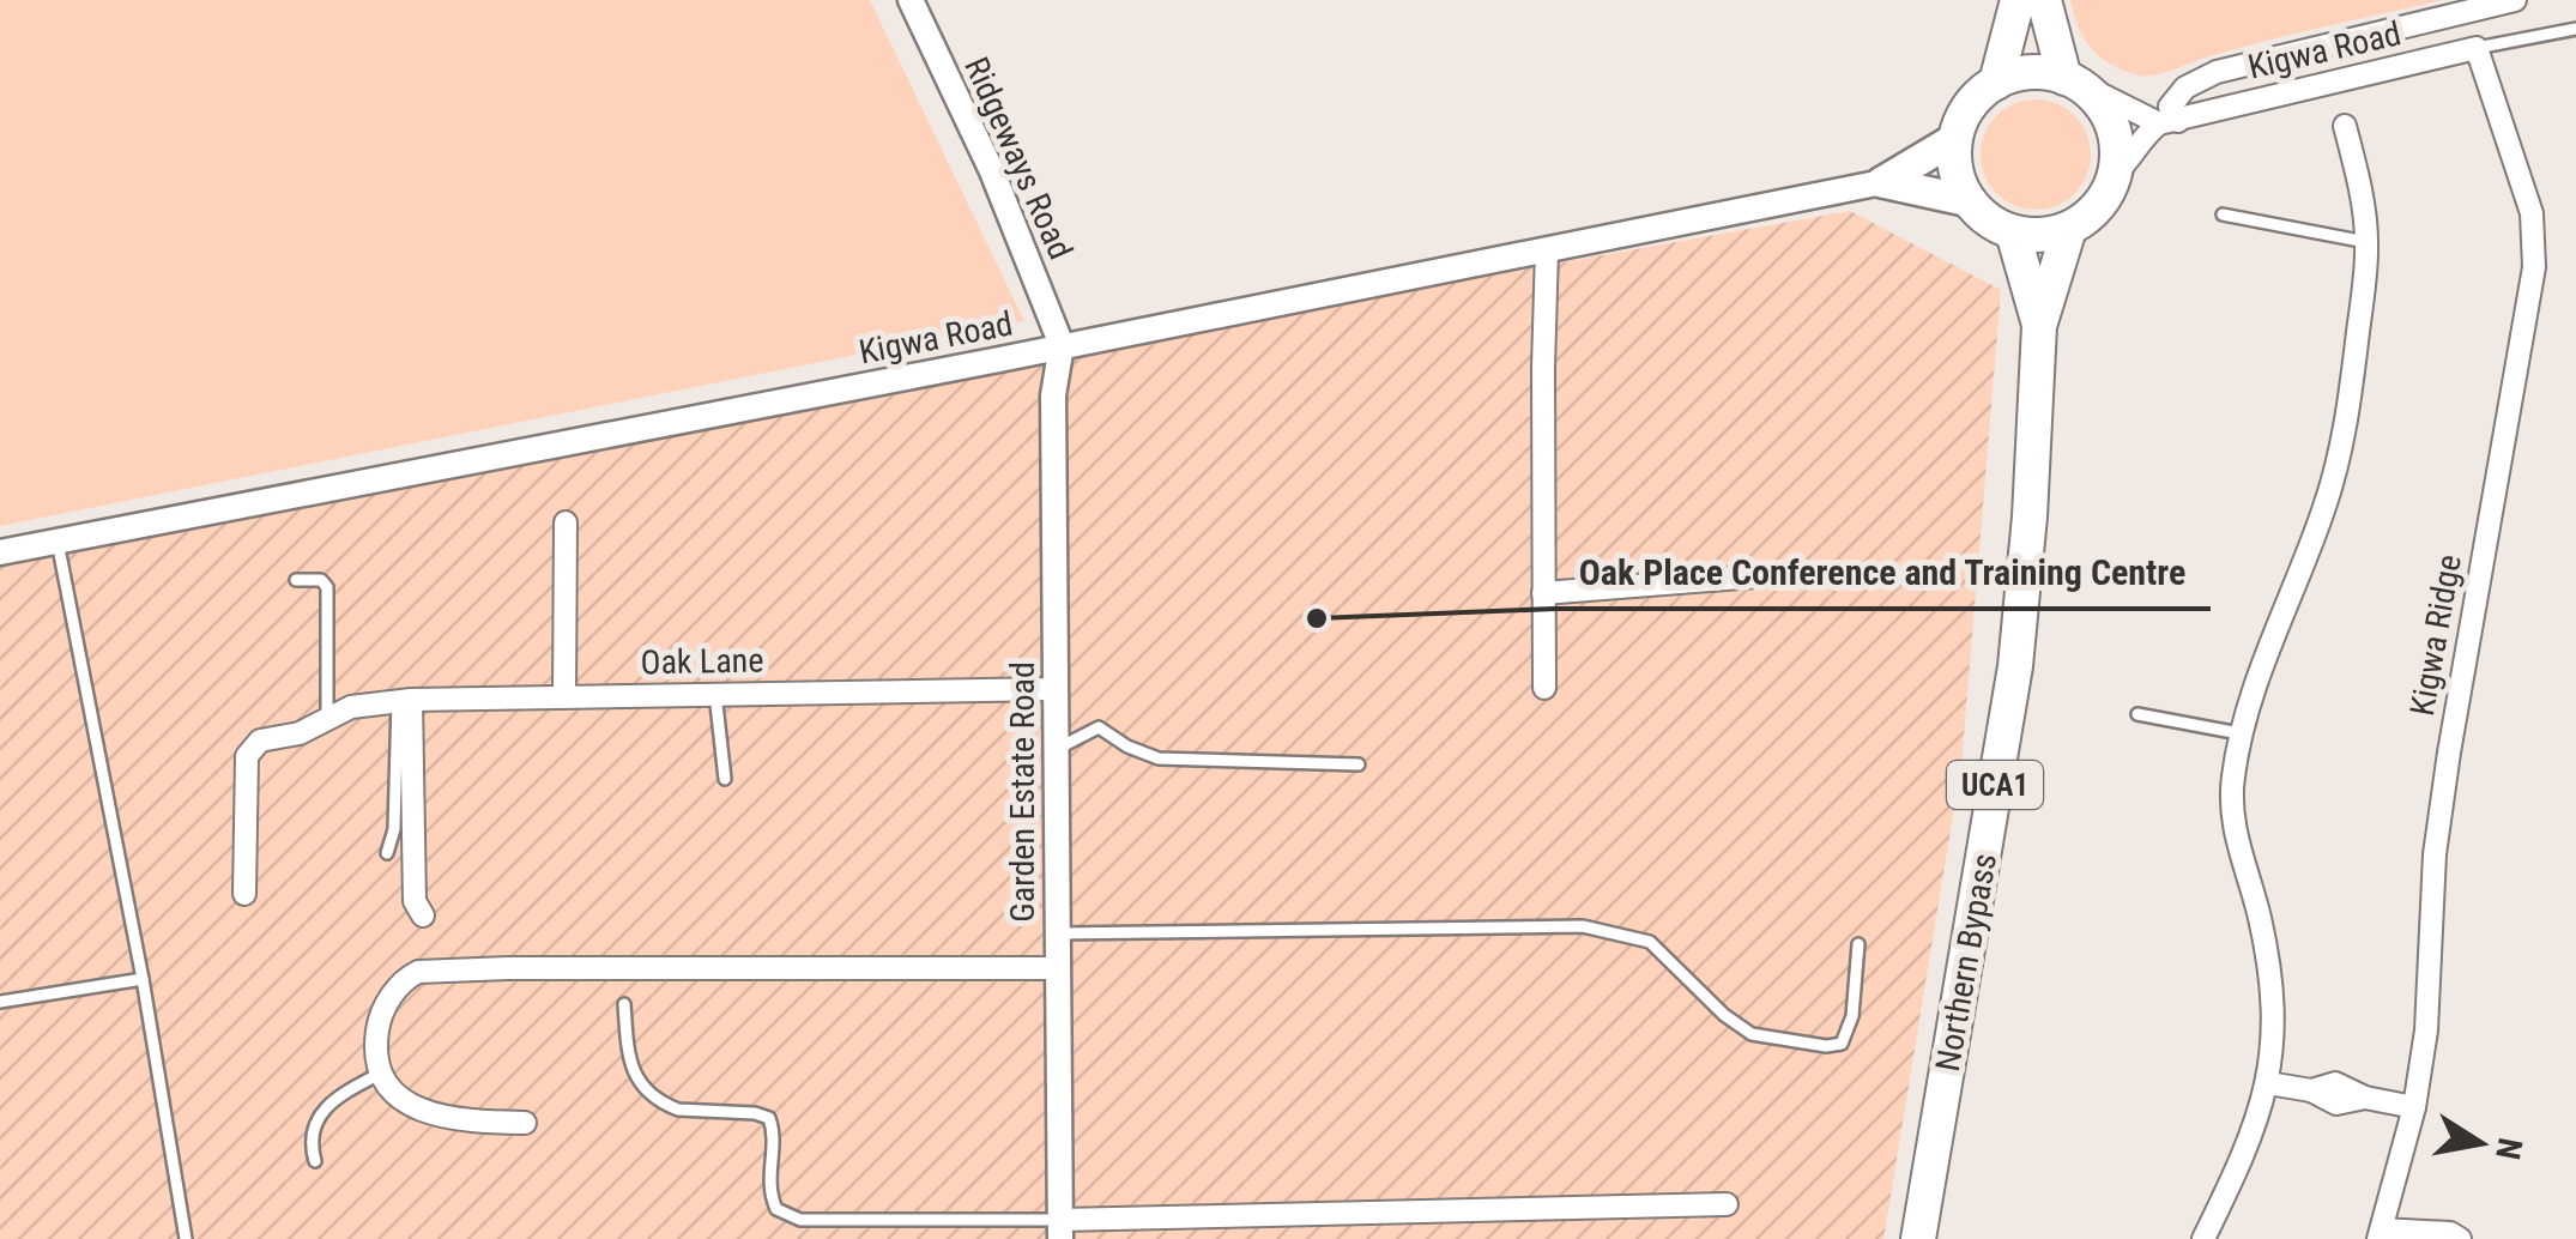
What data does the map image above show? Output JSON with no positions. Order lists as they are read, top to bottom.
{
  "streets": {
    "main road": ["UCA1", "Northern Bypass"],
    "street": [
      "Kigwa Road",
      "Ridgeways Road",
      "Kigwa Ridge",
      "Oak Lane",
      "Garden Estate Road"
    ]
  },
  "crossings": [
    ["Kigwa Road", "Ridgeways Road"],
    ["Kigwa Road", "Kigwa Ridge"],
    ["Kigwa Road", "Garden Estate Road"],
    ["Ridgeways Road", "Garden Estate Road"],
    ["Oak Lane", "Garden Estate Road"],
    ["UCA1", "Northern Bypass"]
  ],
  "places": ["Oak Place Conference and Training Centre"],
  "north": "right"
}
